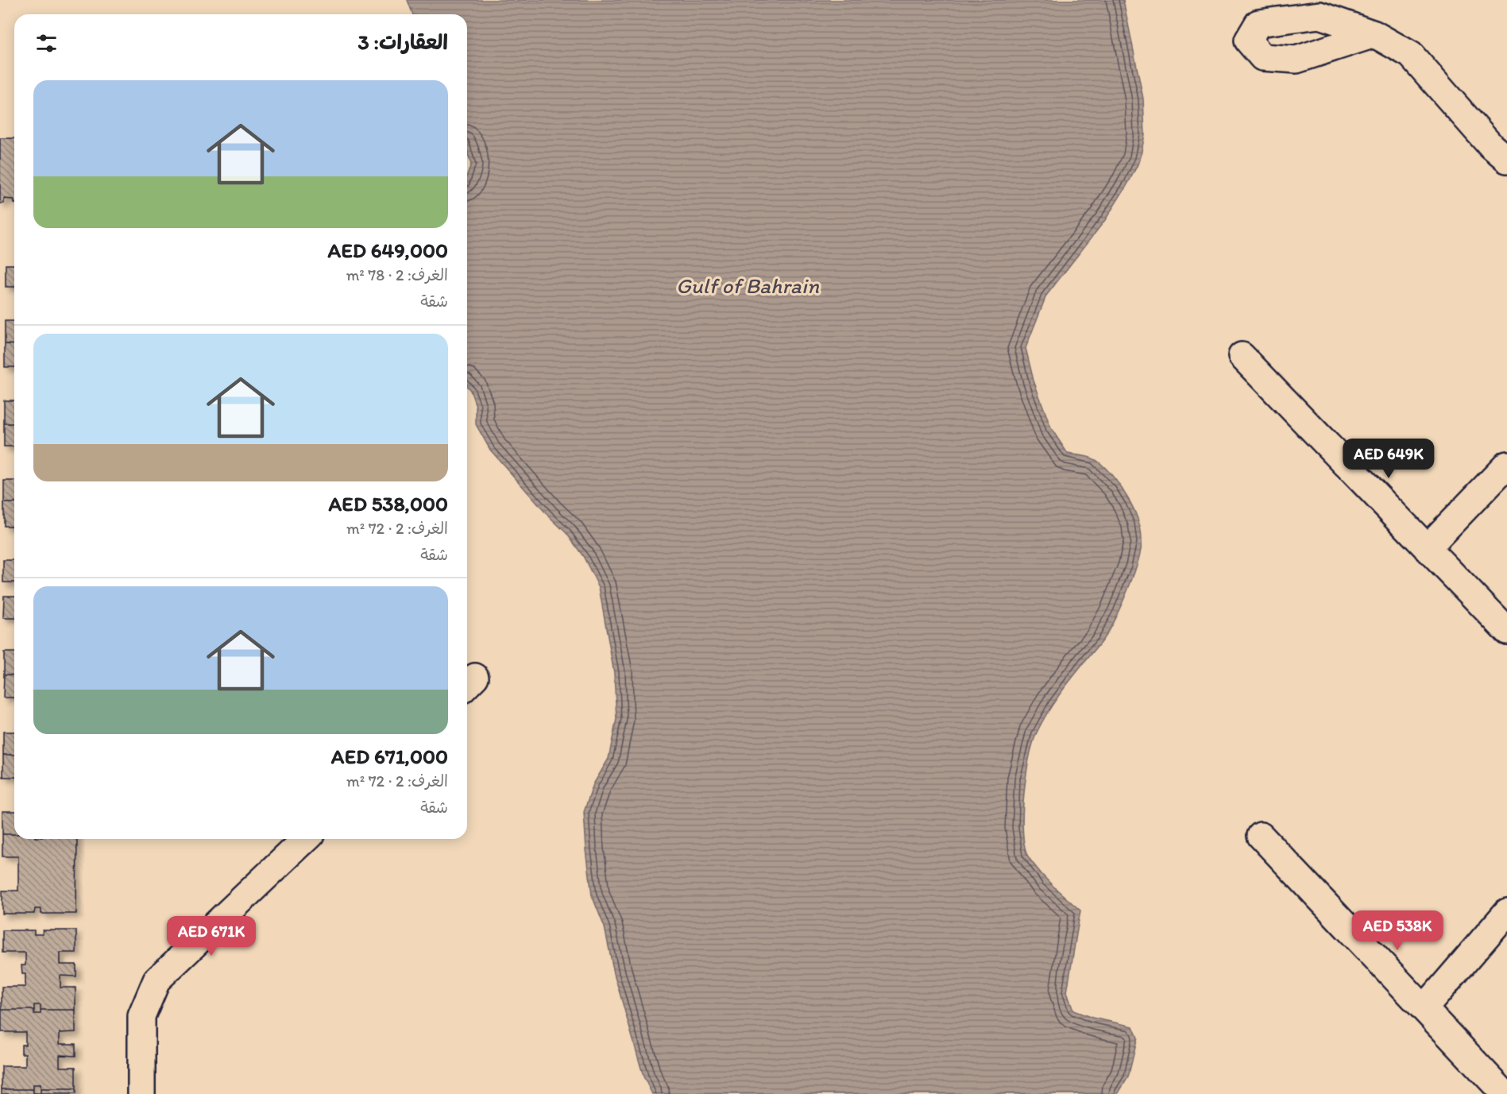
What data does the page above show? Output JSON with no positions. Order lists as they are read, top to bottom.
{
  "water": ["Gulf of Bahrain"],
  "page": {
    "heading": "العقارات: 3",
    "list": [
      {
        "name": "AED 649,000",
        "note": "الغرف: 2 · 78 m² · شقة"
      },
      {
        "name": "AED 538,000",
        "note": "الغرف: 2 · 72 m² · شقة"
      },
      {
        "name": "AED 671,000",
        "note": "الغرف: 2 · 72 m² · شقة"
      }
    ],
    "price": ["AED 649K", "AED 538K", "AED 671K"]
  }
}
